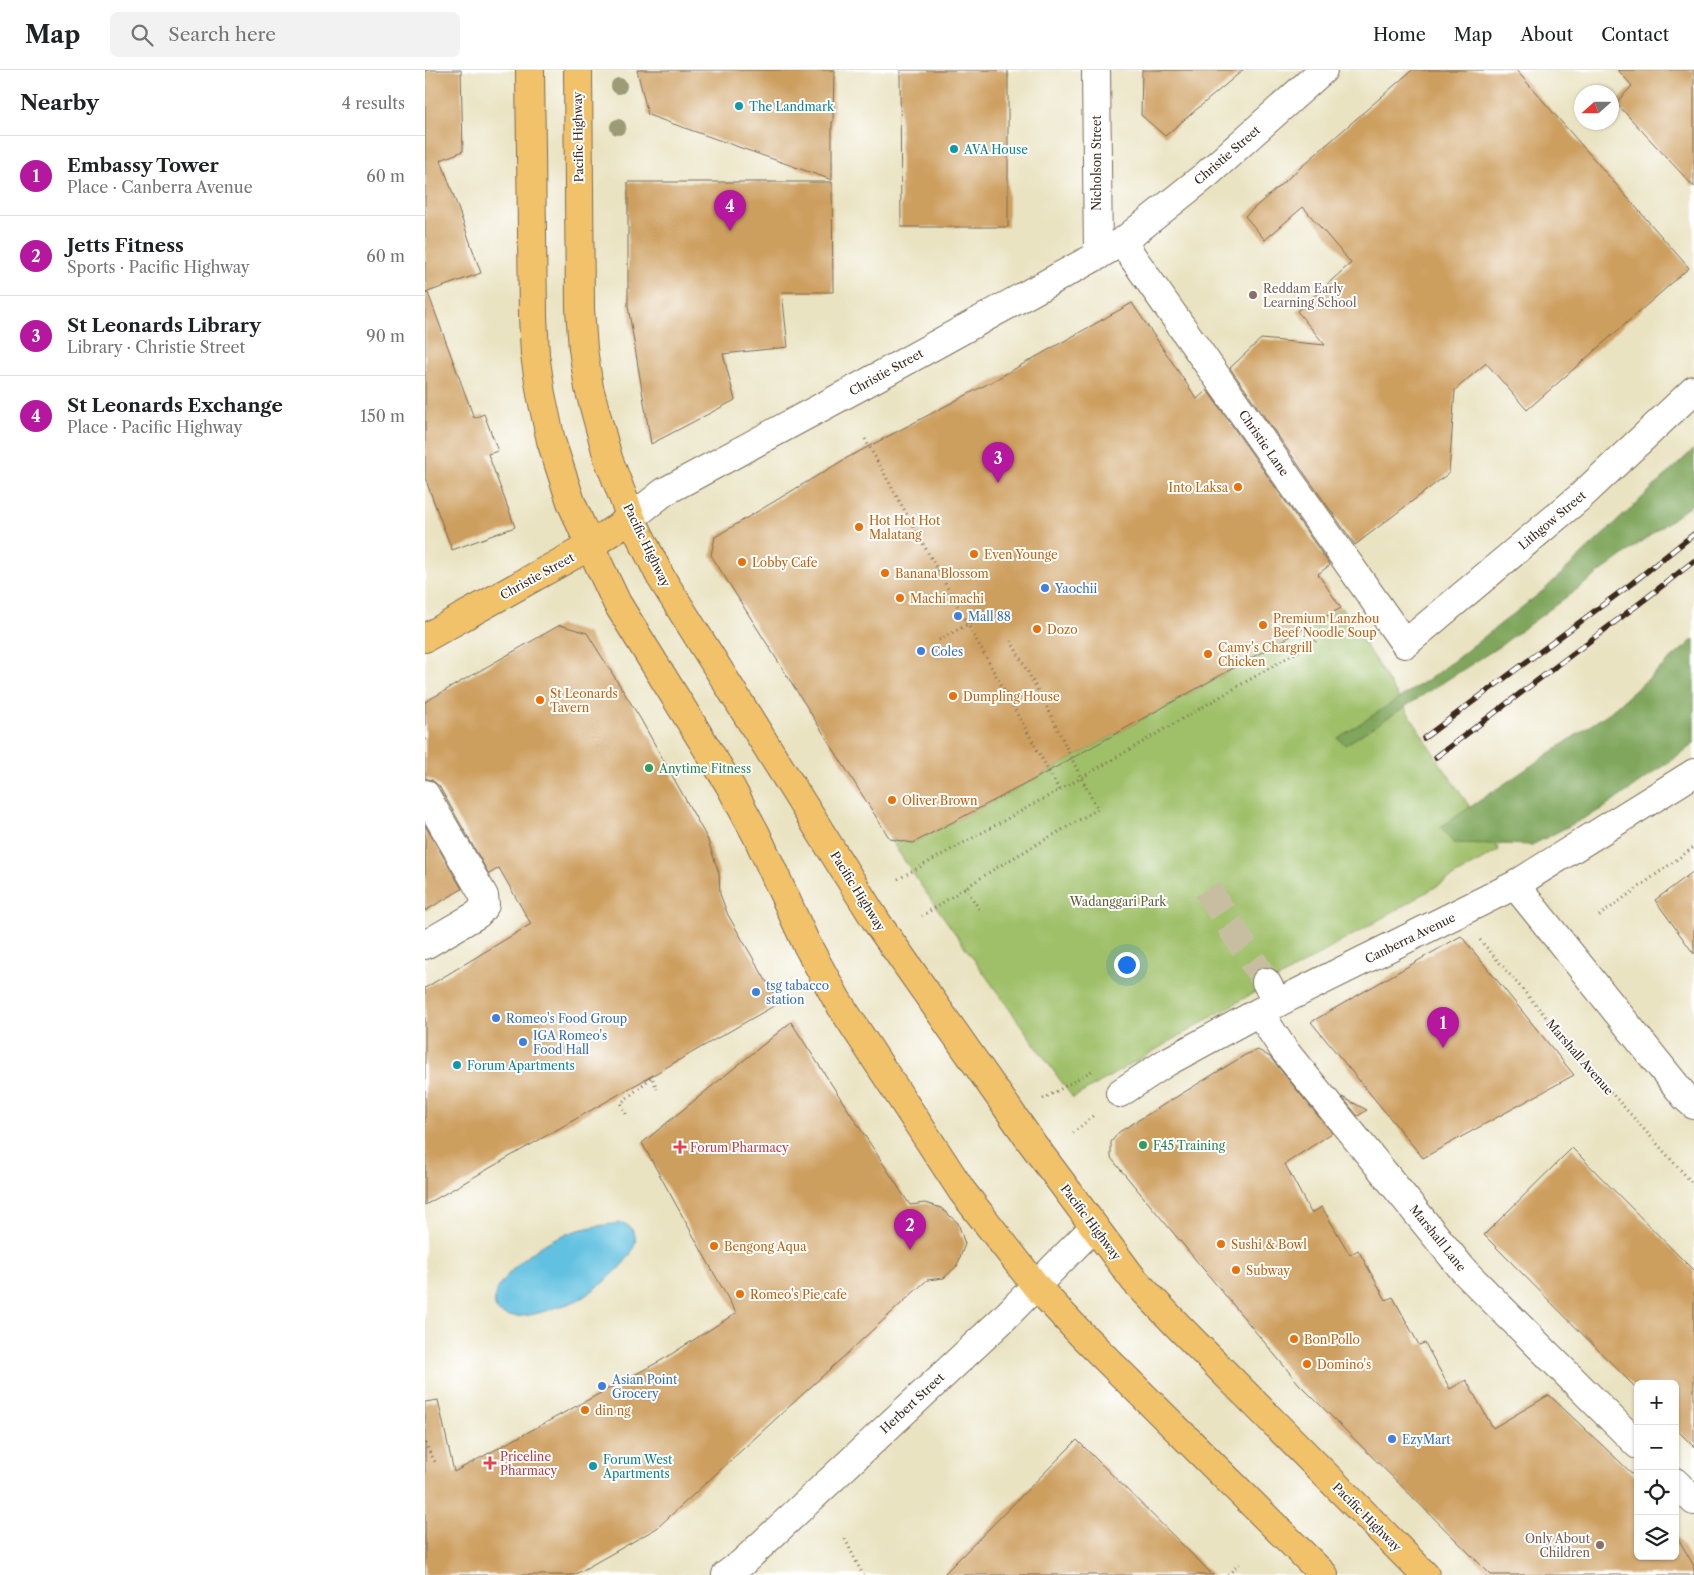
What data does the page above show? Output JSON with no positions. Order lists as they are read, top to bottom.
{
  "streets": {
    "main road": ["Pacific Highway", "Christie Street"],
    "street": [
      "Nicholson Street",
      "Christie Lane",
      "Lithgow Street",
      "Canberra Avenue",
      "Marshall Lane",
      "Herbert Street"
    ],
    "path": ["Marshall Avenue"]
  },
  "crossings": [
    ["Pacific Highway", "Christie Street"],
    ["Pacific Highway", "Herbert Street"],
    ["Christie Street", "Nicholson Street"],
    ["Christie Street", "Christie Lane"],
    ["Christie Lane", "Lithgow Street"],
    ["Canberra Avenue", "Marshall Lane"]
  ],
  "parks": ["Wadanggari Park"],
  "places": {
    "other": [
      "The Landmark",
      "AVA House",
      "Reddam Early Learning School",
      "Into Laksa",
      "Hot Hot Hot Malatang",
      "Even Younge",
      "Lobby Cafe",
      "Banana Blossom",
      "Yaochii",
      "Machi machi",
      "Mall 88",
      "Premium Lanzhou Beef Noodle Soup",
      "Dozo",
      "Coles",
      "Camy's Chargrill Chicken",
      "Dumpling House",
      "St Leonards Tavern",
      "Anytime Fitness",
      "Oliver Brown",
      "tsg tabacco station",
      "Romeo's Food Group",
      "IGA Romeo's Food Hall",
      "Forum Apartments",
      "F45 Training",
      "Sushi & Bowl",
      "Bengong Aqua",
      "Subway",
      "Romeo's Pie cafe",
      "Bon Pollo",
      "Domino's",
      "Asian Point Grocery",
      "din ng",
      "EzyMart",
      "Forum West Apartments",
      "Only About Children"
    ],
    "health": ["Forum Pharmacy", "Priceline Pharmacy"]
  },
  "north": "left",
  "page": {
    "header": "Map",
    "search": "Search here",
    "nav": [
      "Home",
      "Map",
      "About",
      "Contact"
    ],
    "heading": ["Nearby", "4 results"],
    "list": [
      {
        "mark": "1",
        "name": "Embassy Tower",
        "note": "Place · Canberra Avenue",
        "value": "60 m"
      },
      {
        "mark": "2",
        "name": "Jetts Fitness",
        "note": "Sports · Pacific Highway",
        "value": "60 m"
      },
      {
        "mark": "3",
        "name": "St Leonards Library",
        "note": "Library · Christie Street",
        "value": "90 m"
      },
      {
        "mark": "4",
        "name": "St Leonards Exchange",
        "note": "Place · Pacific Highway",
        "value": "150 m"
      }
    ],
    "pins": [
      "4",
      "3",
      "1",
      "2"
    ],
    "map_buttons": ["+", "−"]
  }
}
